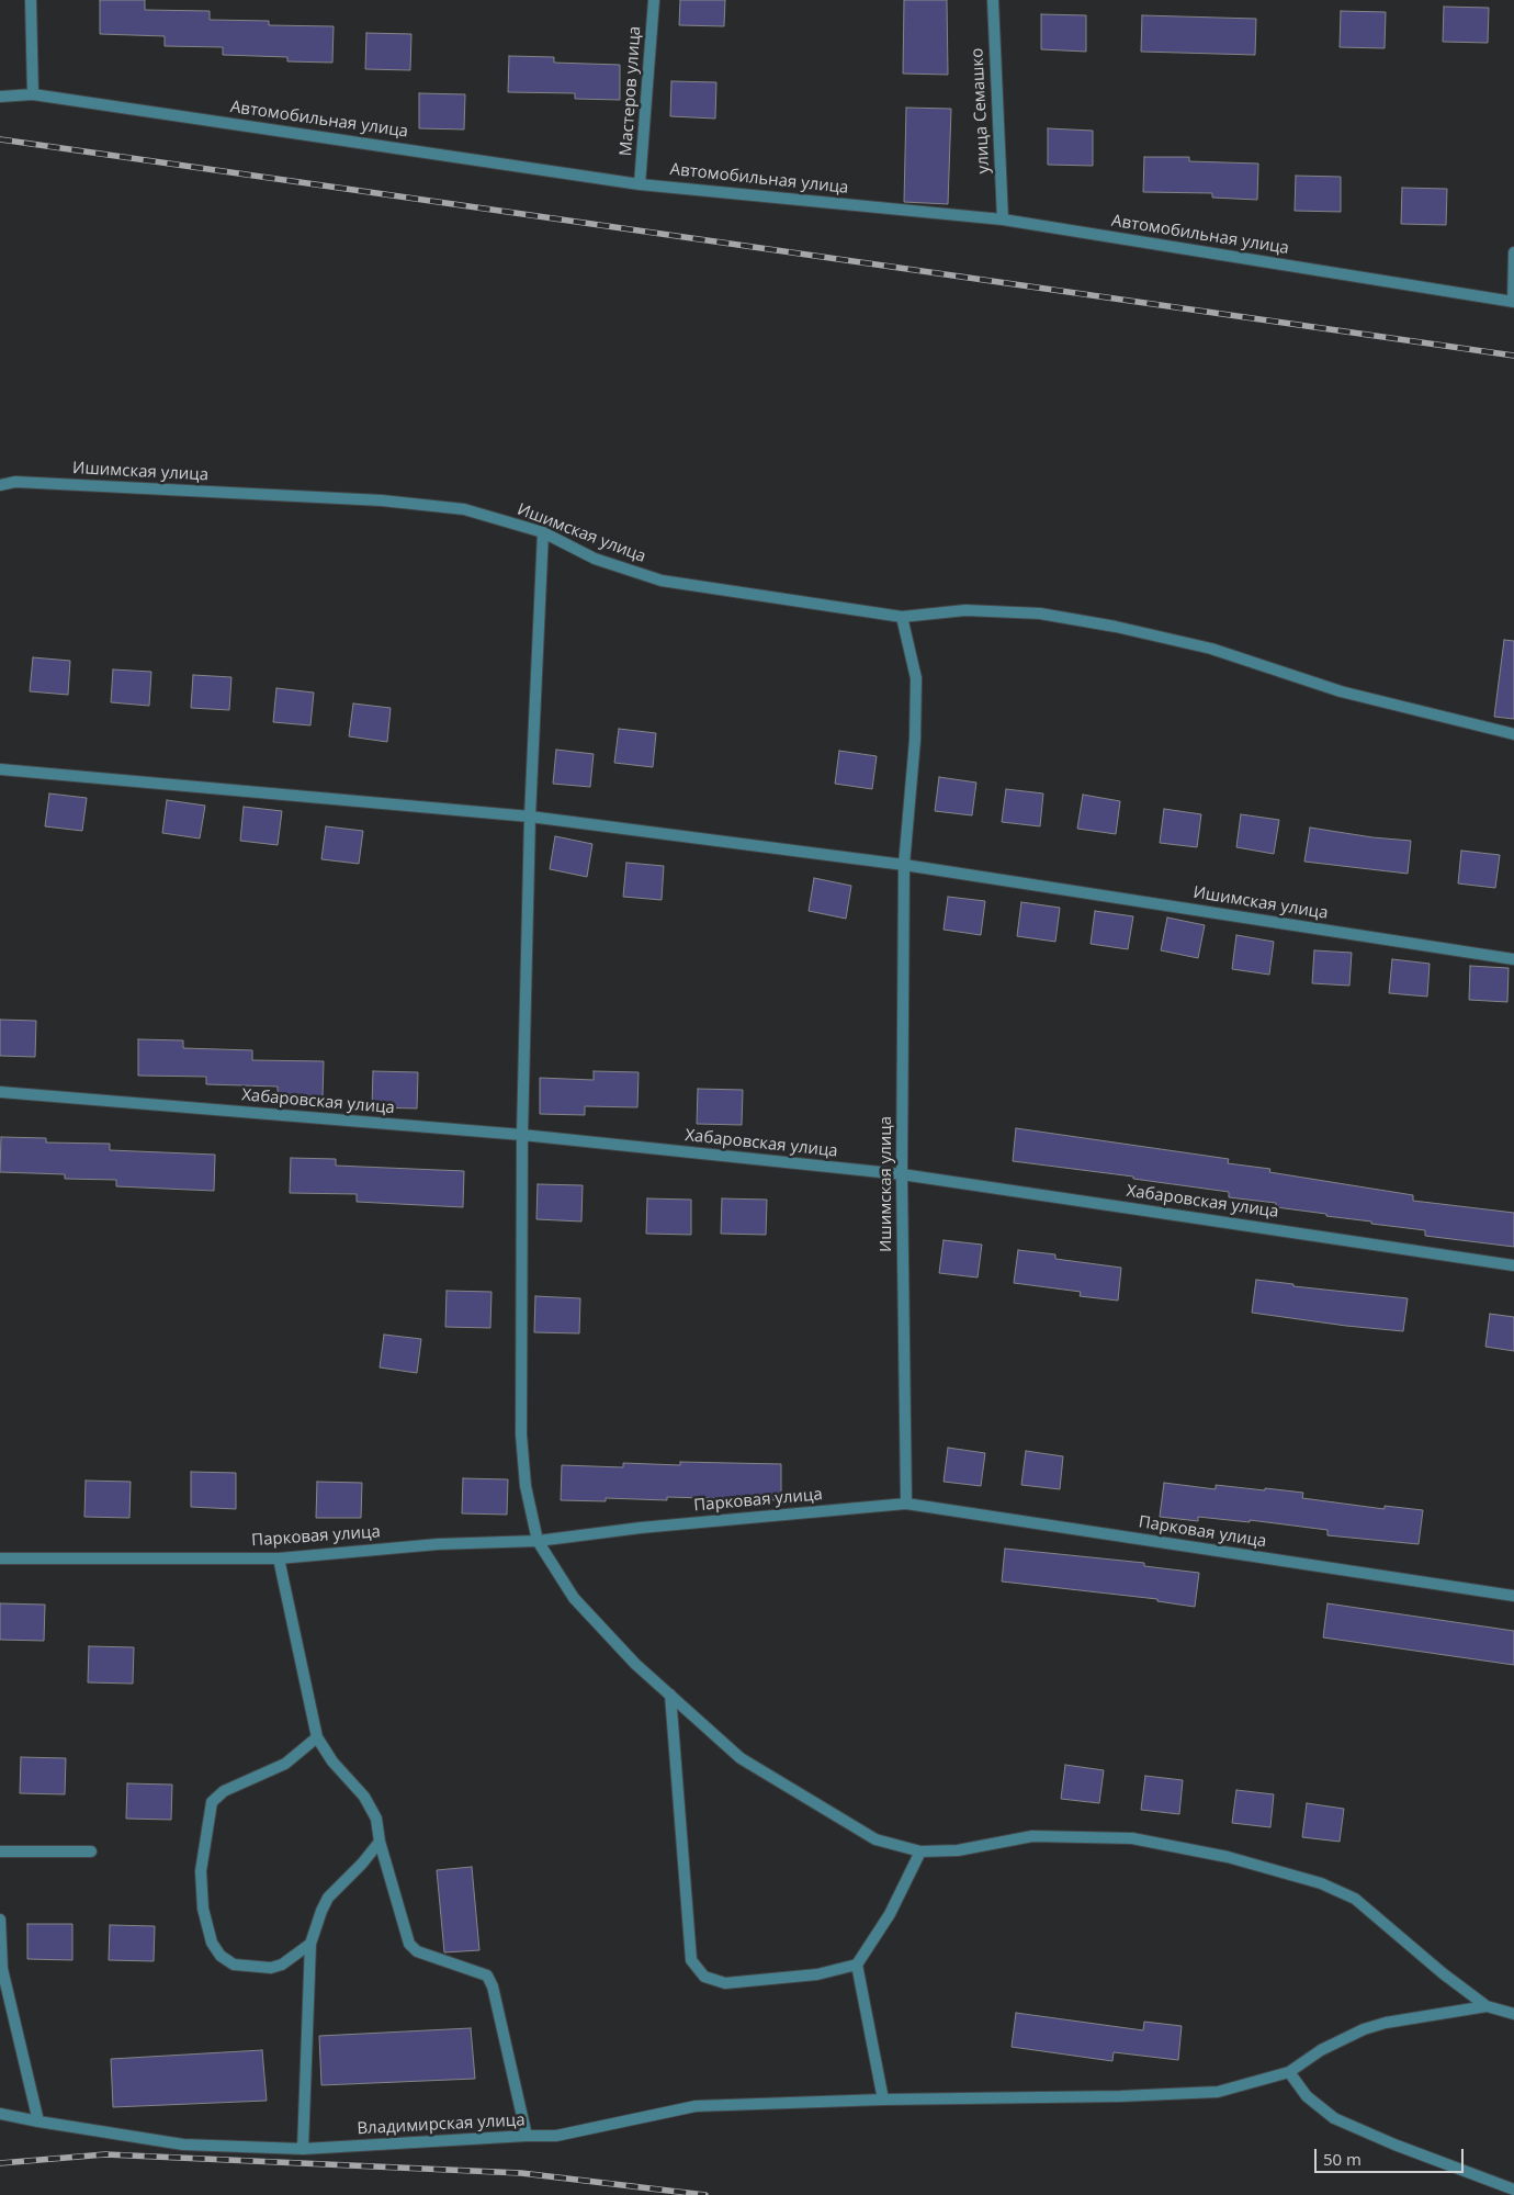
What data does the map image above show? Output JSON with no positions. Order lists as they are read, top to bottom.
{
  "streets": {
    "street": [
      "Мастеров улица",
      "улица Семашко",
      "Автомобильная улица",
      "Ишимская улица",
      "Хабаровская улица",
      "Парковая улица",
      "Владимирская улица"
    ]
  },
  "crossings": [
    ["Мастеров улица", "Автомобильная улица"],
    ["улица Семашко", "Автомобильная улица"],
    ["Ишимская улица", "Хабаровская улица"],
    ["Ишимская улица", "Парковая улица"]
  ],
  "scale_bar": "50 m"
}
